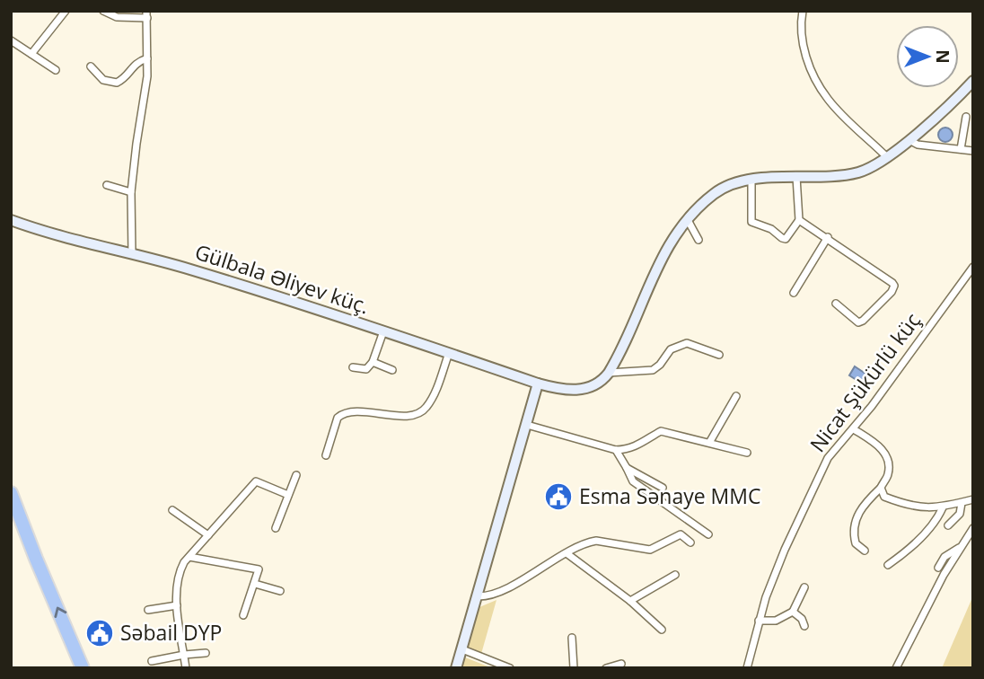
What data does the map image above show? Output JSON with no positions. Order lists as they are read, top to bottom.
{
  "streets": {
    "street": ["Gülbala Əliyev küç.", "Nicat Şükürlü küç"]
  },
  "places": {
    "public building": ["Esma Sənaye MMC", "Səbail DYP"]
  },
  "north": "right"
}
